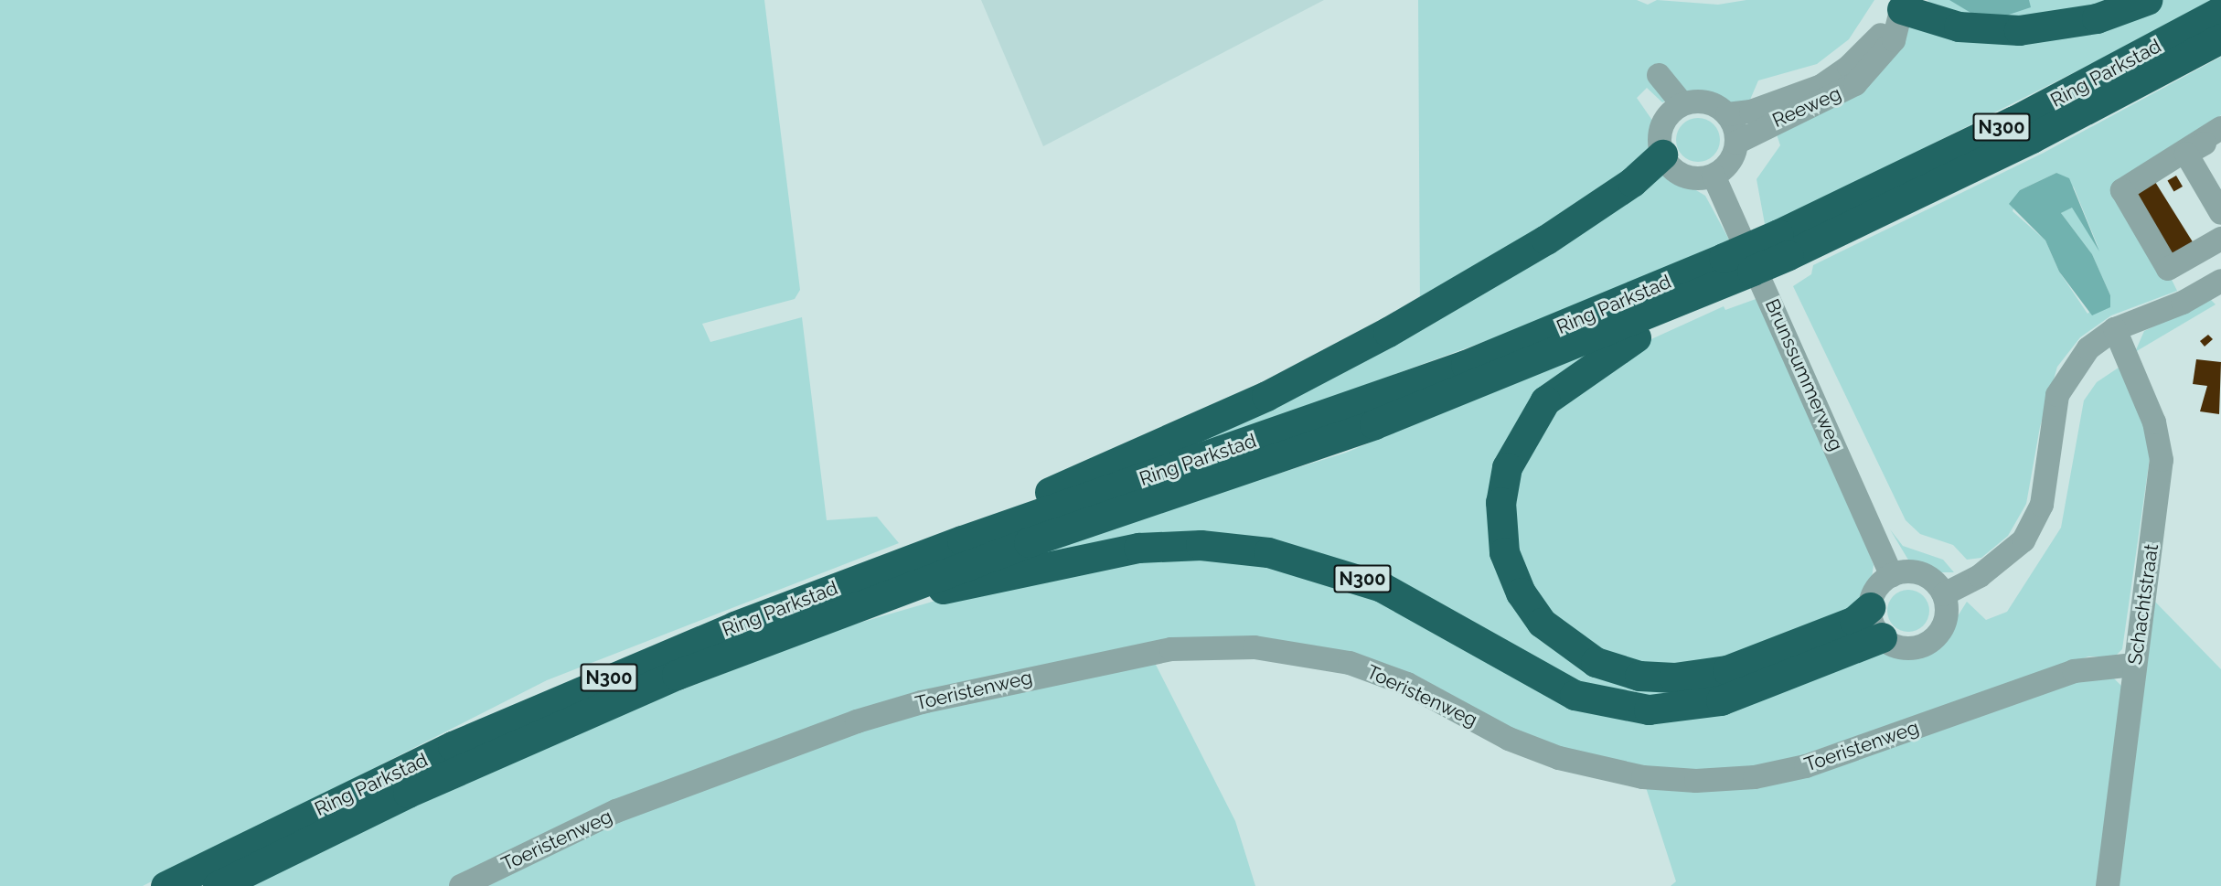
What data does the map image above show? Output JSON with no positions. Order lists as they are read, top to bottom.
{
  "streets": {
    "highway": ["Ring Parkstad", "N300"],
    "street": [
      "Reeweg",
      "Brunssummerweg",
      "Schachtstraat",
      "Toeristenweg"
    ]
  },
  "crossings": [
    ["Ring Parkstad", "N300"],
    ["Reeweg", "N300"],
    ["Reeweg", "Brunssummerweg"],
    ["N300", "Brunssummerweg"],
    ["Schachtstraat", "Toeristenweg"]
  ]
}
